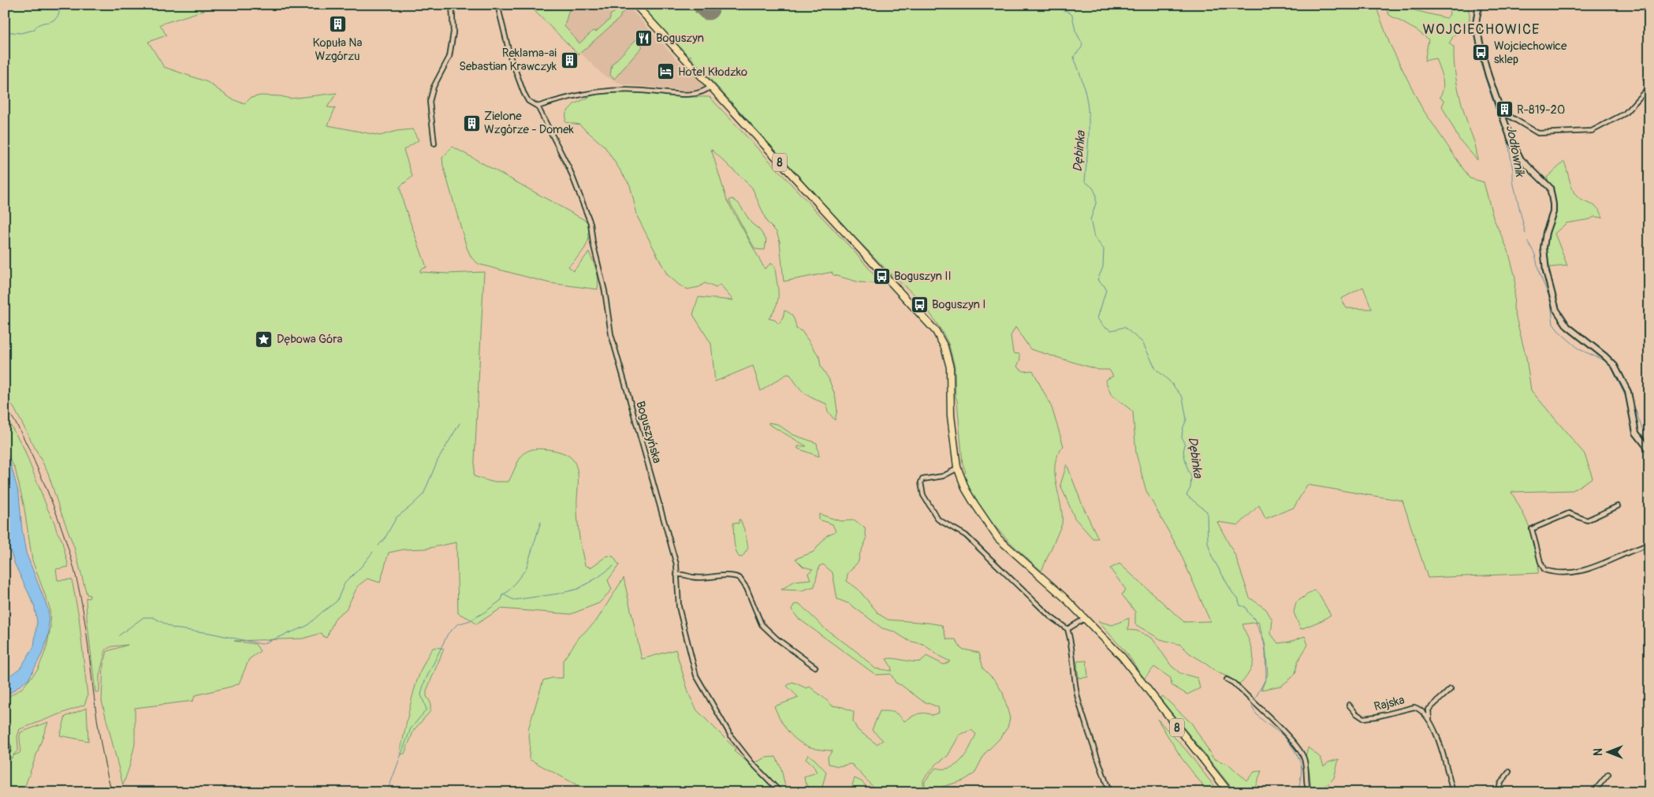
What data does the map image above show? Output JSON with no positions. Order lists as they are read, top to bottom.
{
  "streets": {
    "highway": ["8"],
    "street": ["Boguszyńska", "Rajska"]
  },
  "districts": ["WOJCIECHOWICE"],
  "water": ["Jodłownik", "Dębinka"],
  "places": {
    "building": [
      "Kopuła Na Wzgórzu",
      "Reklama-ai Sebastian Krawczyk",
      "R-819-20",
      "Zielone Wzgórze - Domek"
    ],
    "restaurant": ["Boguszyn"],
    "bus stop": ["Wojciechowice sklep", "Boguszyn II", "Boguszyn I"],
    "hotel": ["Hotel Kłodzko"],
    "place": ["Dębowa Góra"]
  },
  "north": "left"
}
